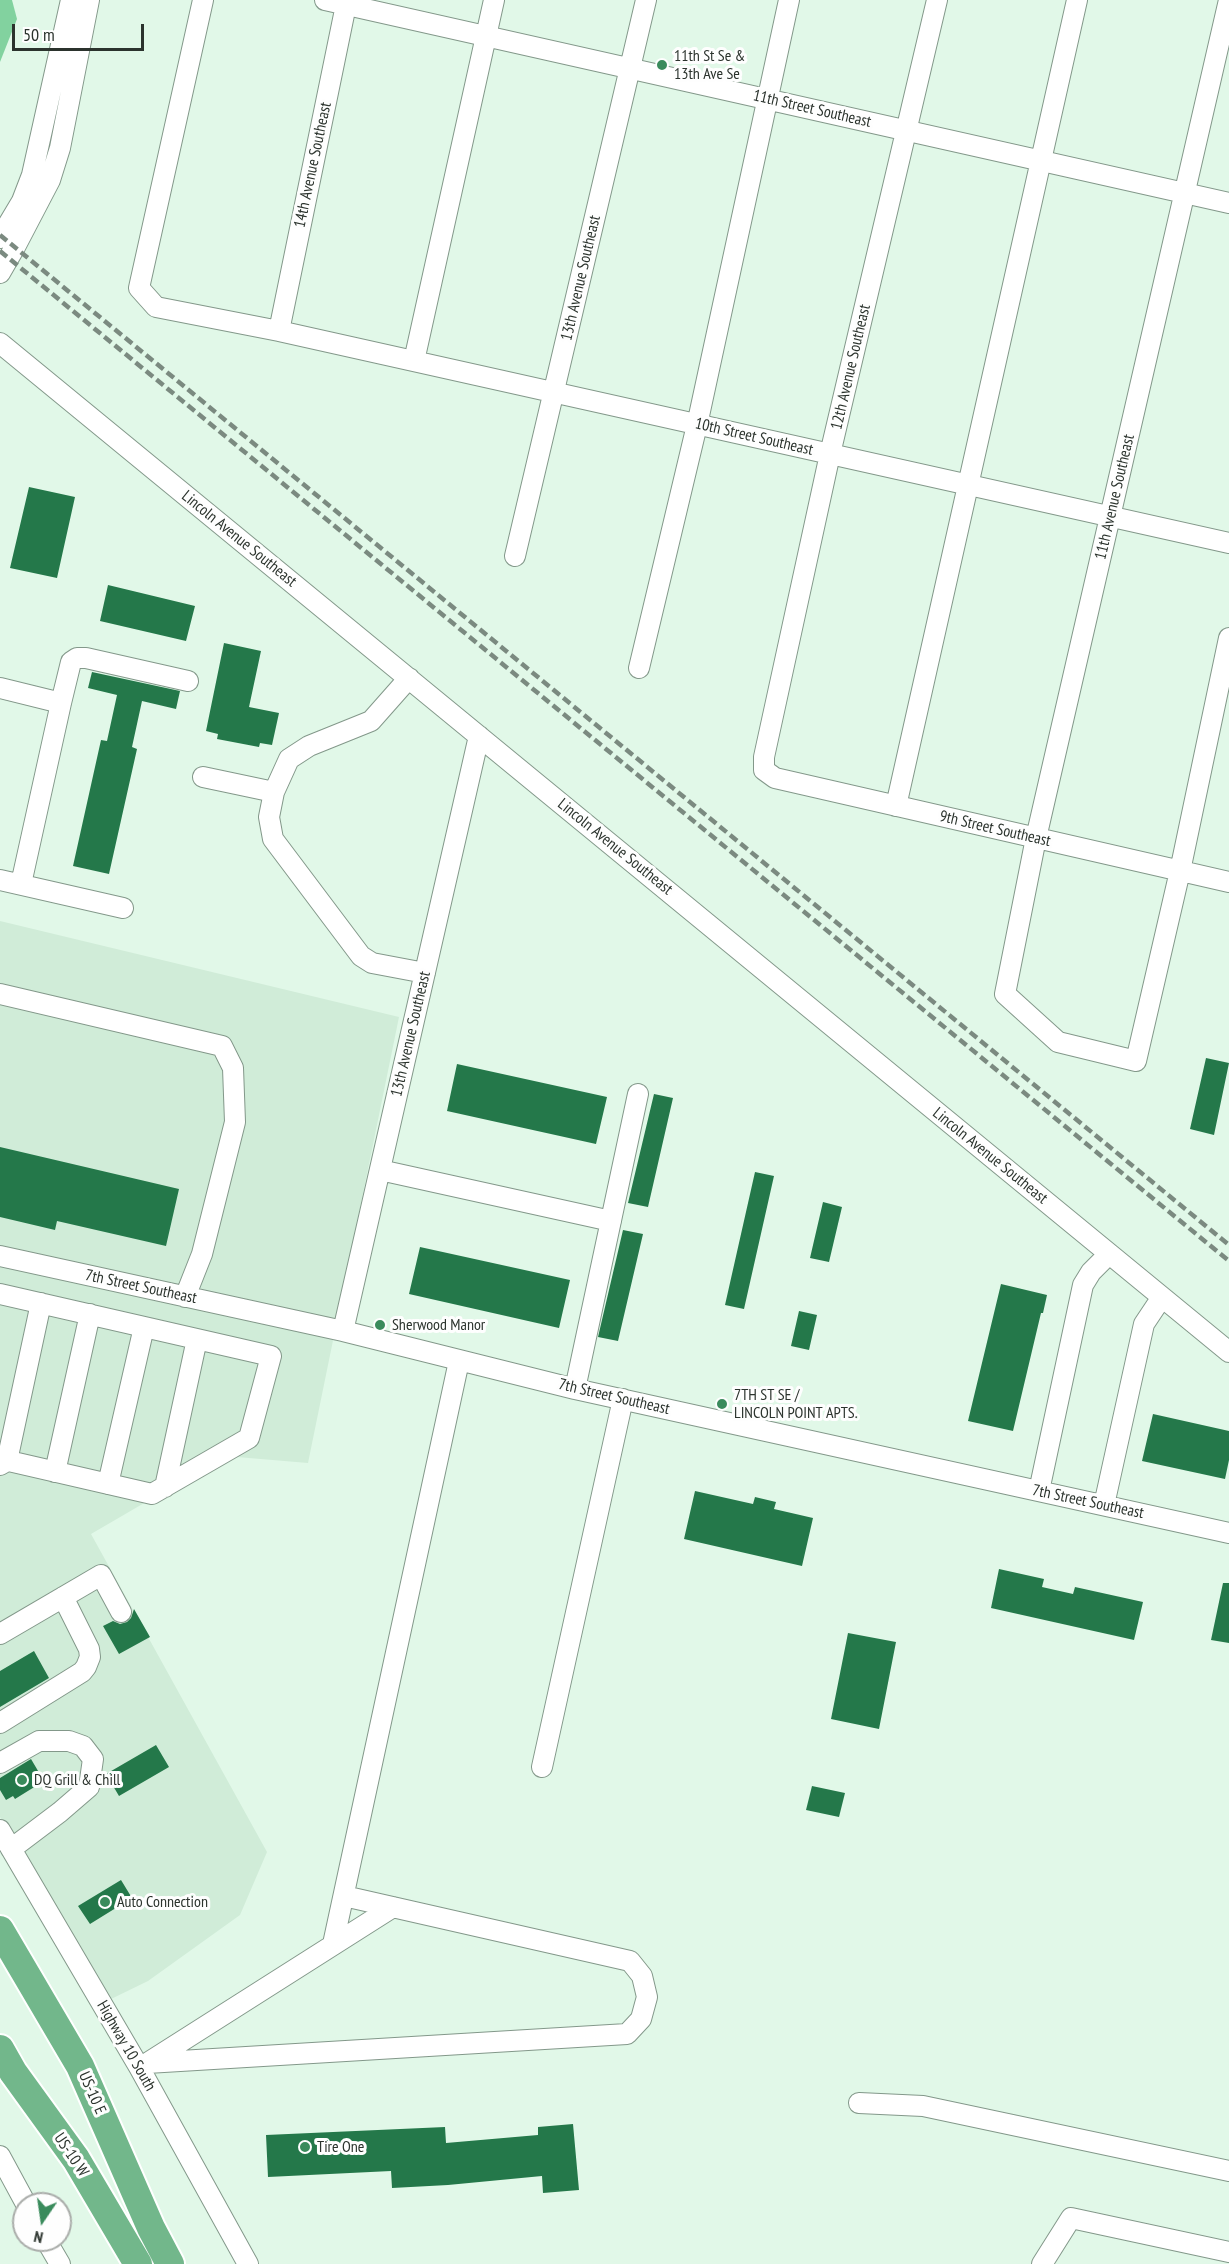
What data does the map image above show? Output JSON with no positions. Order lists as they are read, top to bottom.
{
  "streets": {
    "highway": ["US-10 E", "US-10 W"],
    "street": [
      "11th Street Southeast",
      "14th Avenue Southeast",
      "13th Avenue Southeast",
      "12th Avenue Southeast",
      "10th Street Southeast",
      "11th Avenue Southeast",
      "Lincoln Avenue Southeast",
      "9th Street Southeast",
      "7th Street Southeast",
      "Highway 10 South"
    ]
  },
  "crossings": [
    ["11th Street Southeast", "14th Avenue Southeast"],
    ["11th Street Southeast", "13th Avenue Southeast"],
    ["11th Street Southeast", "12th Avenue Southeast"],
    ["11th Street Southeast", "11th Avenue Southeast"],
    ["14th Avenue Southeast", "10th Street Southeast"],
    ["13th Avenue Southeast", "10th Street Southeast"],
    ["13th Avenue Southeast", "Lincoln Avenue Southeast"],
    ["13th Avenue Southeast", "7th Street Southeast"],
    ["12th Avenue Southeast", "10th Street Southeast"],
    ["12th Avenue Southeast", "9th Street Southeast"],
    ["10th Street Southeast", "11th Avenue Southeast"],
    ["11th Avenue Southeast", "9th Street Southeast"]
  ],
  "places": [
    "11th St Se & 13th Ave Se",
    "Sherwood Manor",
    "7TH ST SE / LINCOLN POINT APTS.",
    "DQ Grill & Chill",
    "Auto Connection",
    "Tire One"
  ],
  "scale_bar": "50 m",
  "north": "bottom"
}
